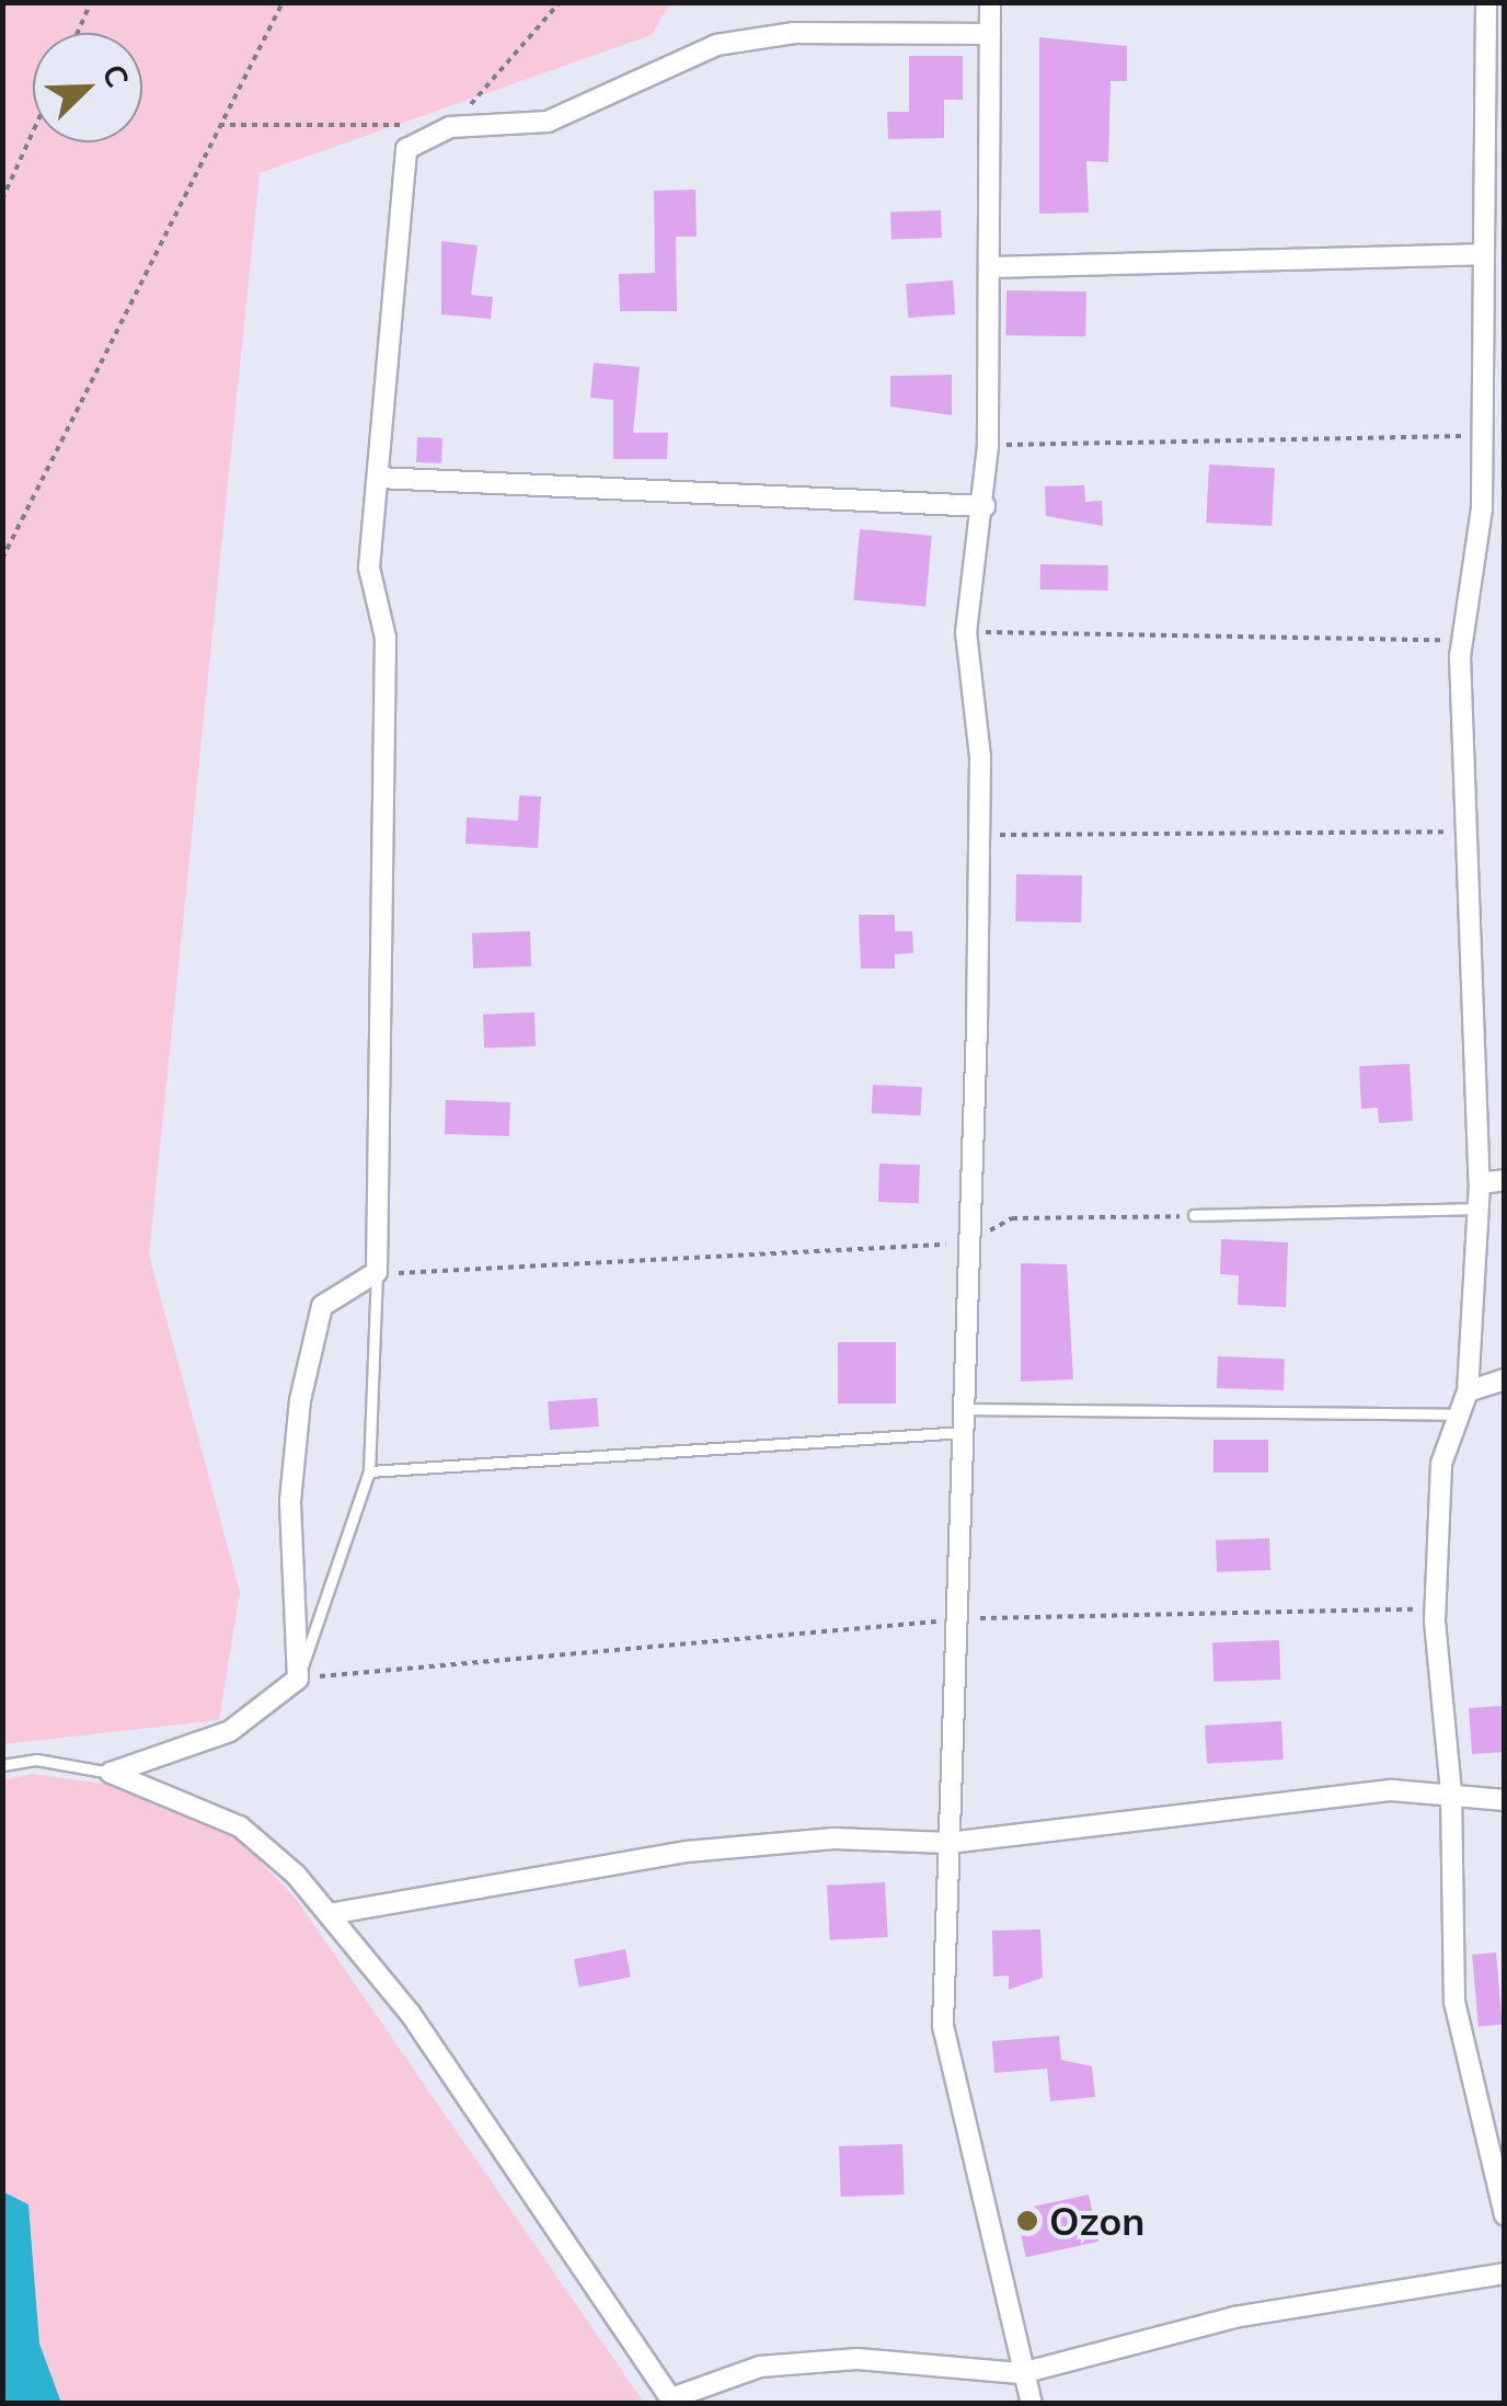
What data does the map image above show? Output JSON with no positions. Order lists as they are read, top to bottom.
{
  "places": ["Ozon"],
  "north": "top right"
}
